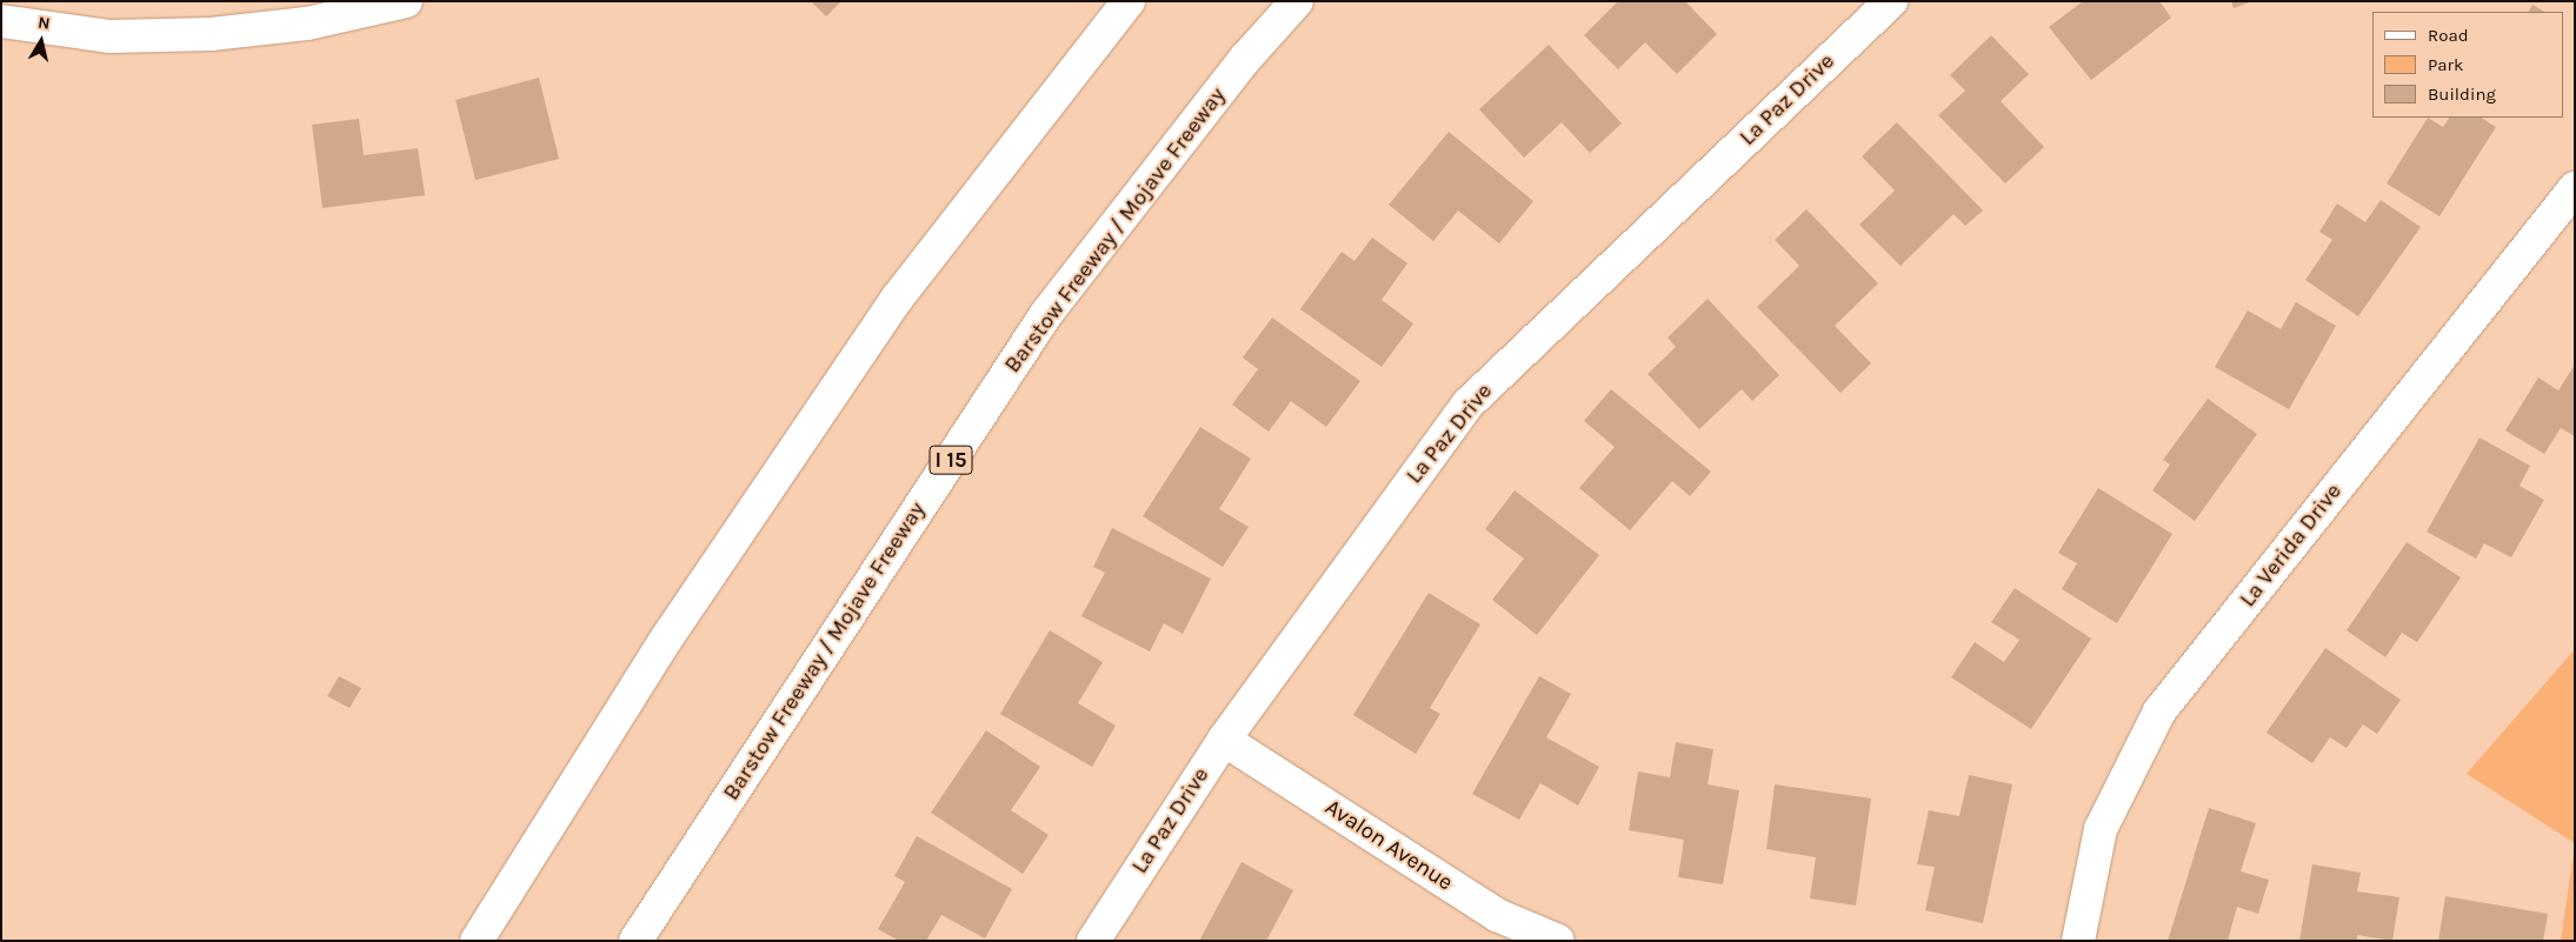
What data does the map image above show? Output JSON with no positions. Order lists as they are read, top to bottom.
{
  "streets": {
    "main road": [
      "La Paz Drive",
      "Barstow Freeway / Mojave Freeway",
      "I 15",
      "La Verida Drive",
      "Avalon Avenue"
    ]
  },
  "crossings": [
    ["La Paz Drive", "Avalon Avenue"]
  ],
  "legend": ["Road", "Park", "Building"],
  "north": "top"
}
